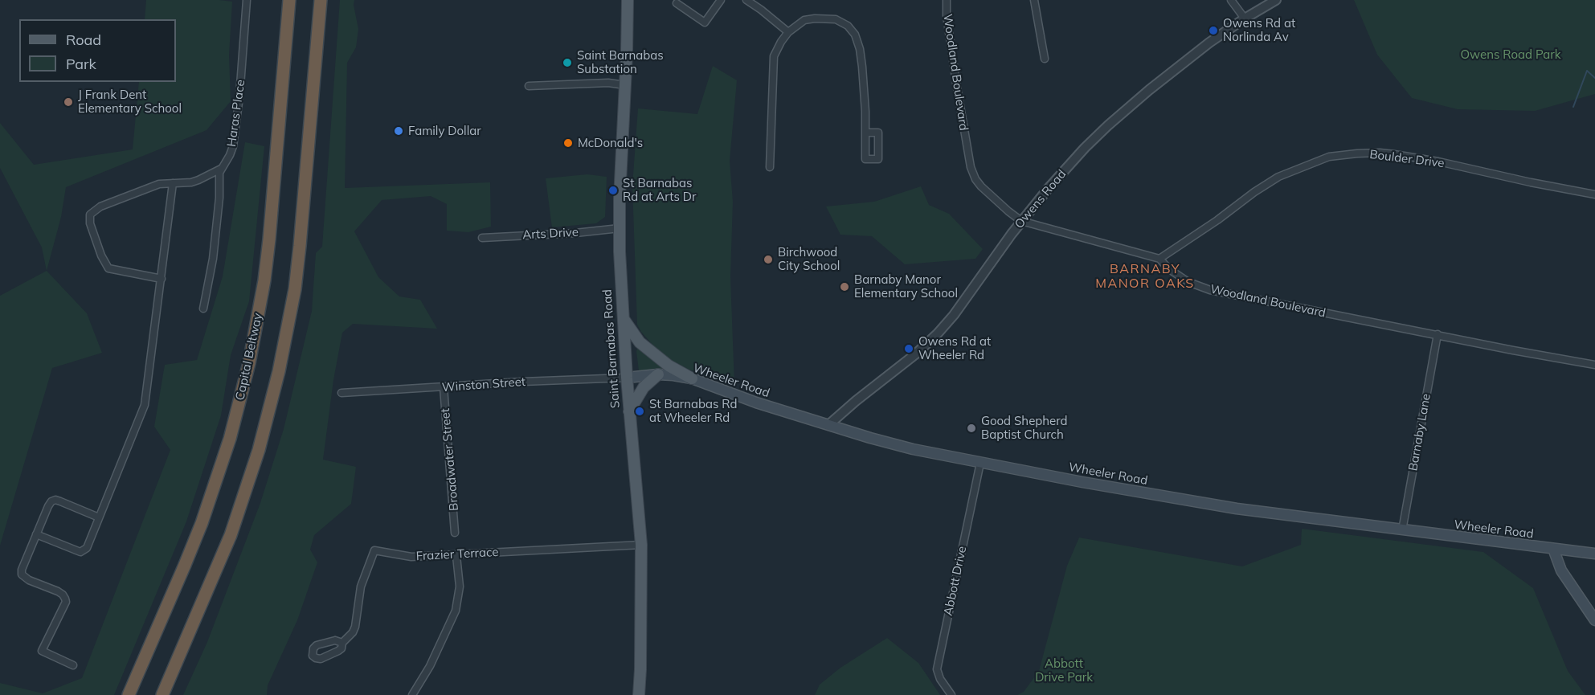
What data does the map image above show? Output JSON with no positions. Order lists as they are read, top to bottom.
{
  "streets": {
    "highway": ["Capital Beltway"],
    "main road": ["Saint Barnabas Road", "Wheeler Road"],
    "street": [
      "Woodland Boulevard",
      "Haras Place",
      "Boulder Drive",
      "Owens Road",
      "Arts Drive",
      "Winston Street",
      "Barnaby Lane",
      "Broadwater Street",
      "Frazier Terrace",
      "Abbott Drive"
    ]
  },
  "crossings": [
    ["Woodland Boulevard", "Boulder Drive"],
    ["Woodland Boulevard", "Owens Road"],
    ["Woodland Boulevard", "Barnaby Lane"],
    ["Owens Road", "Wheeler Road"],
    ["Arts Drive", "Saint Barnabas Road"],
    ["Saint Barnabas Road", "Wheeler Road"],
    ["Saint Barnabas Road", "Winston Street"],
    ["Saint Barnabas Road", "Frazier Terrace"],
    ["Wheeler Road", "Winston Street"],
    ["Wheeler Road", "Barnaby Lane"],
    ["Wheeler Road", "Abbott Drive"],
    ["Winston Street", "Broadwater Street"]
  ],
  "districts": ["BARNABY MANOR OAKS"],
  "parks": ["Owens Road Park", "Abbott Drive Park"],
  "places": [
    "Owens Rd at Norlinda Av",
    "Saint Barnabas Substation",
    "J Frank Dent Elementary School",
    "Family Dollar",
    "McDonald's",
    "St Barnabas Rd at Arts Dr",
    "Birchwood City School",
    "Barnaby Manor Elementary School",
    "Owens Rd at Wheeler Rd",
    "St Barnabas Rd at Wheeler Rd",
    "Good Shepherd Baptist Church"
  ],
  "legend": ["Road", "Park"]
}
